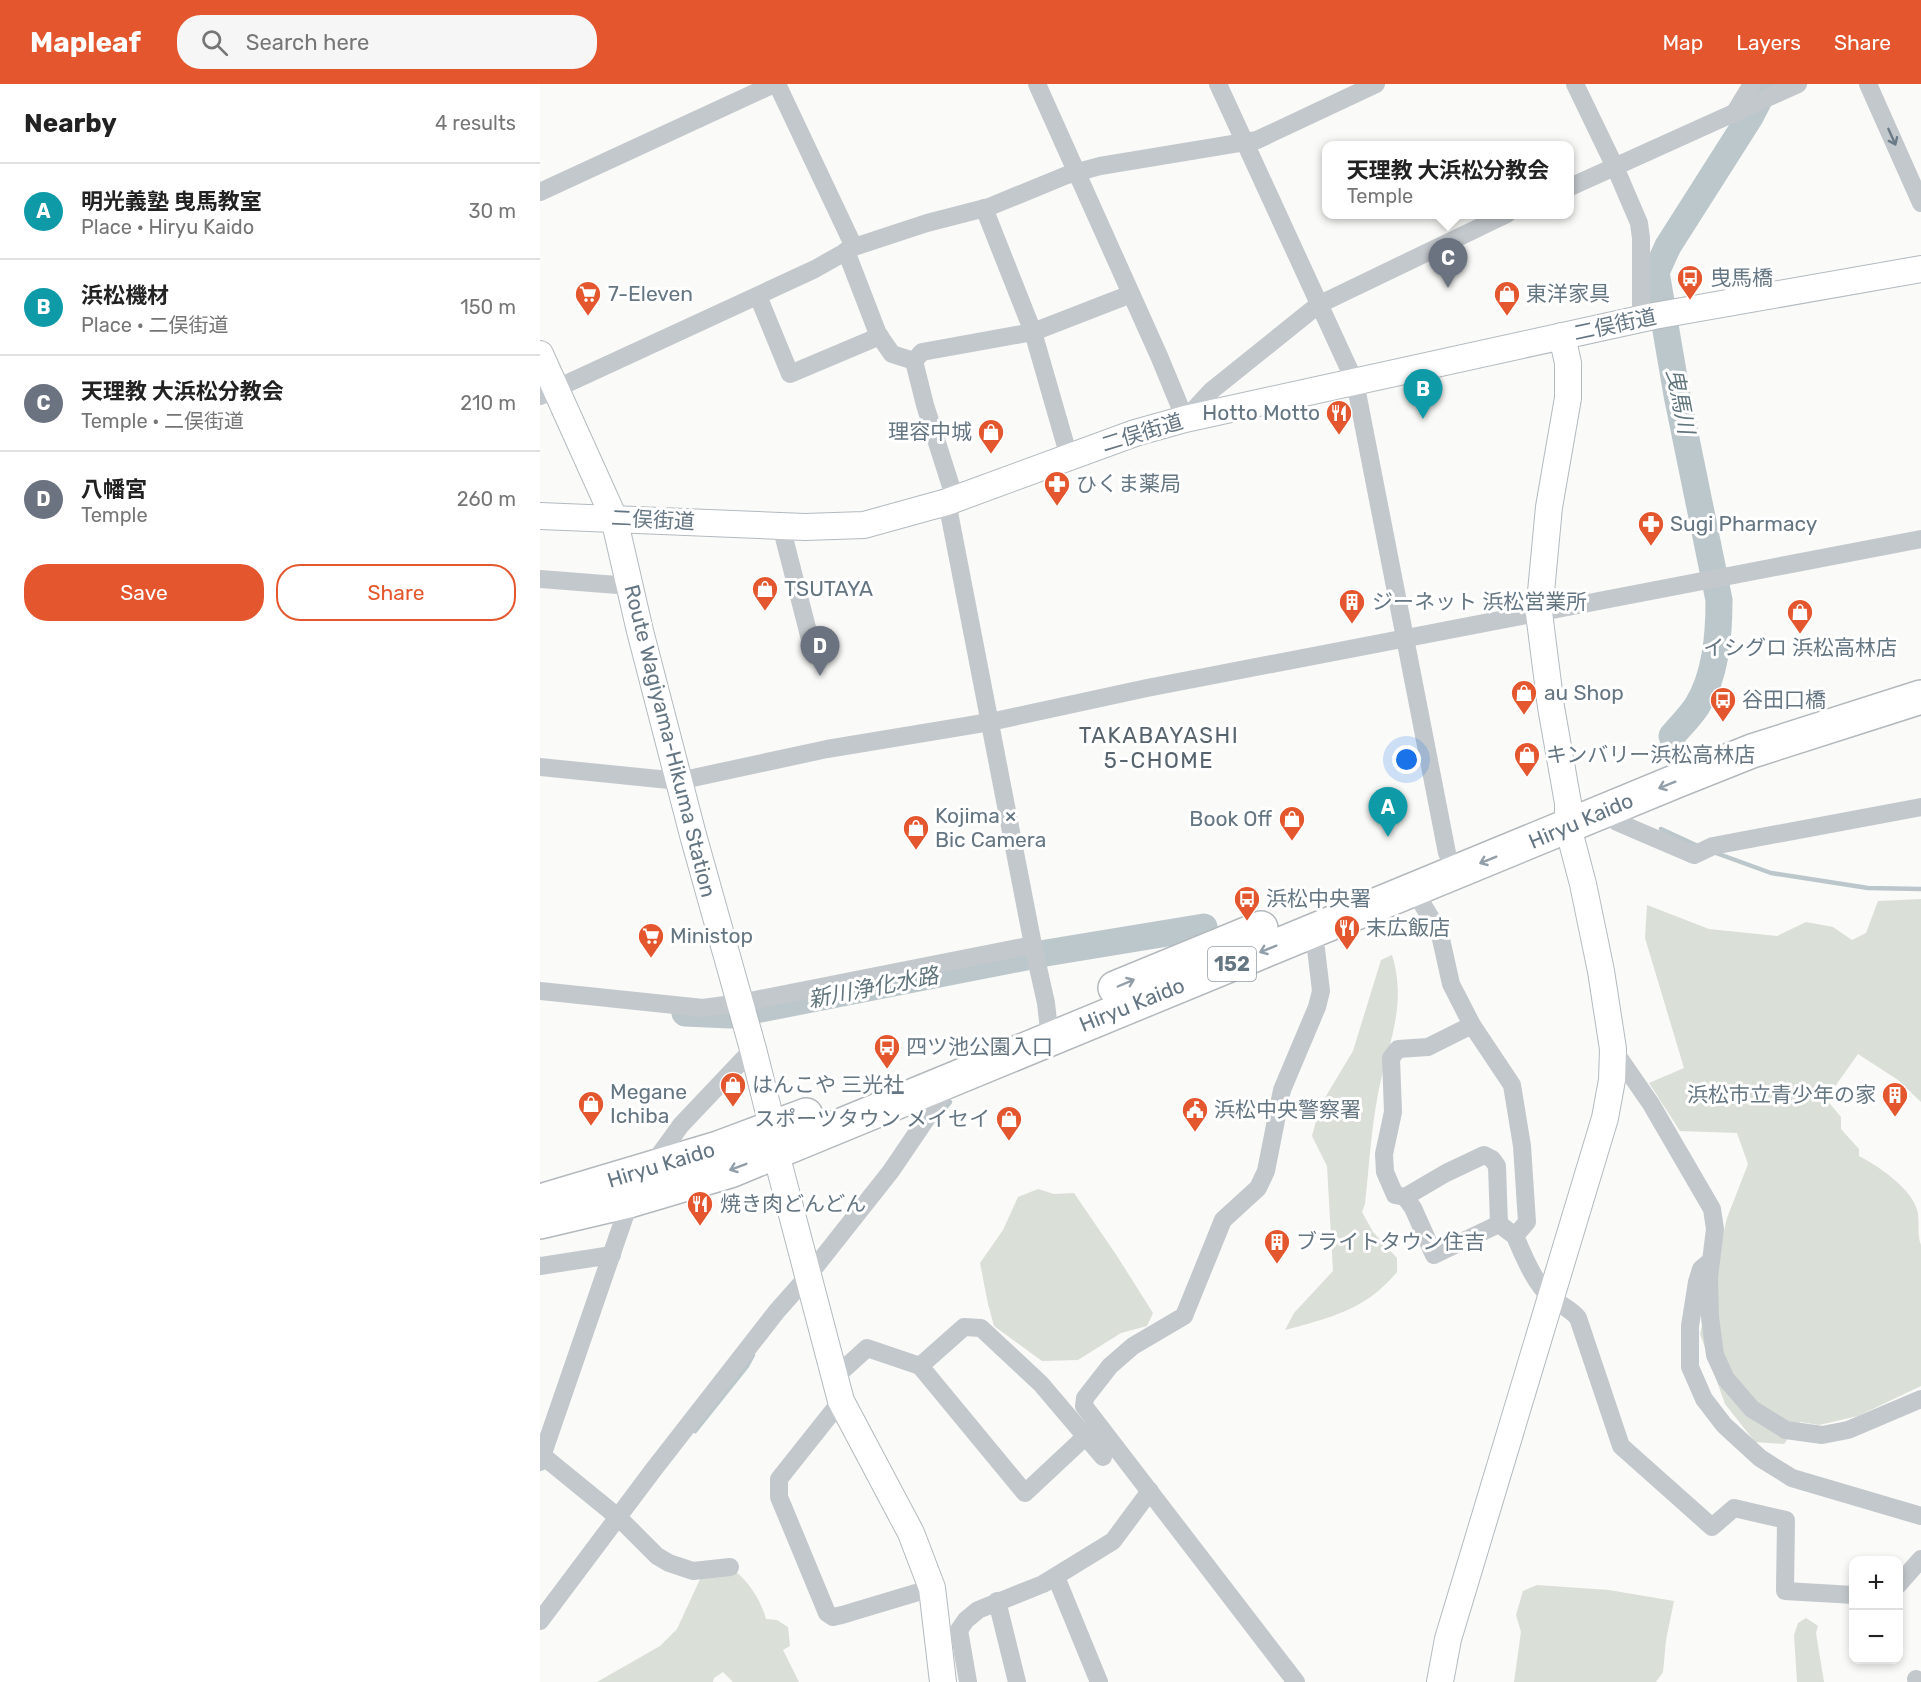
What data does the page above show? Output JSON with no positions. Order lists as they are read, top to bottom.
{
  "streets": {
    "highway": ["Hiryu Kaido", "152"],
    "street": ["二俣街道", "Route Wagiyama-Hikuma Station"]
  },
  "crossings": [
    ["二俣街道", "Route Wagiyama-Hikuma Station"],
    ["Route Wagiyama-Hikuma Station", "Hiryu Kaido"]
  ],
  "districts": ["TAKABAYASHI 5-CHOME"],
  "water": ["曳馬川", "新川浄化水路"],
  "places": {
    "bus stop": [
      "曳馬橋",
      "谷田口橋",
      "浜松中央署",
      "四ツ池公園入口"
    ],
    "supermarket": ["7-Eleven", "Ministop"],
    "shop": [
      "東洋家具",
      "理容中城",
      "TSUTAYA",
      "イシグロ 浜松高林店",
      "au Shop",
      "キンバリー浜松高林店",
      "Book Off",
      "Kojima × Bic Camera",
      "はんこや 三光社",
      "Megane Ichiba",
      "スポーツタウン メイセイ"
    ],
    "restaurant": ["Hotto Motto", "末広飯店", "焼き肉どんどん"],
    "pharmacy": ["ひくま薬局", "Sugi Pharmacy"],
    "building": ["ジーネット 浜松営業所", "浜松市立青少年の家", "ブライトタウン住吉"],
    "public building": ["浜松中央警察署"]
  },
  "page": {
    "header": "Mapleaf",
    "search": "Search here",
    "nav": ["Map", "Layers", "Share"],
    "heading": ["Nearby", "4 results"],
    "popup": ["天理教 大浜松分教会", "Temple"],
    "list": [
      {
        "mark": "A",
        "name": "明光義塾 曳馬教室",
        "note": "Place · Hiryu Kaido",
        "value": "30 m"
      },
      {
        "mark": "B",
        "name": "浜松機材",
        "note": "Place · 二俣街道",
        "value": "150 m"
      },
      {
        "mark": "C",
        "name": "天理教 大浜松分教会",
        "note": "Temple · 二俣街道",
        "value": "210 m"
      },
      {
        "mark": "D",
        "name": "八幡宮",
        "note": "Temple",
        "value": "260 m"
      }
    ],
    "pins": [
      "C",
      "B",
      "D",
      "A"
    ],
    "buttons": ["Save", "Share"],
    "map_buttons": ["+", "−"]
  }
}
